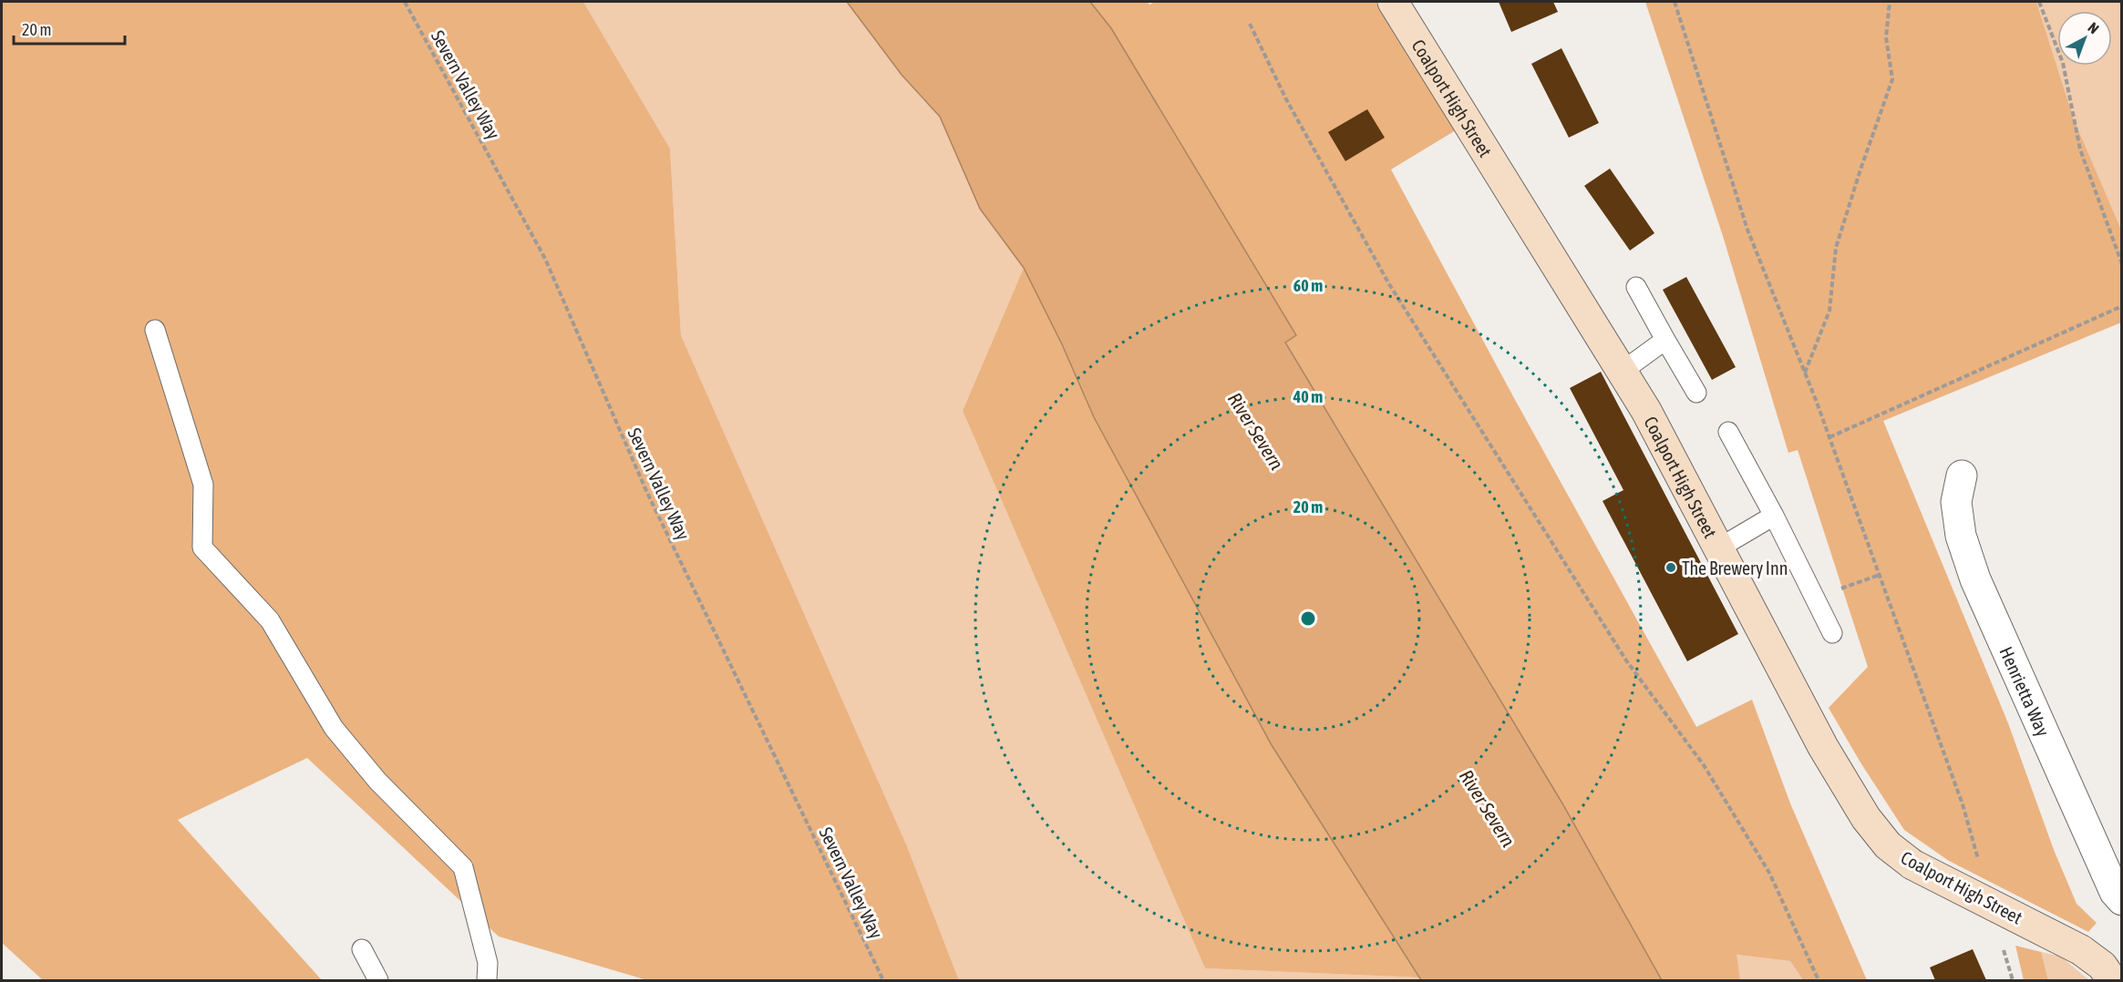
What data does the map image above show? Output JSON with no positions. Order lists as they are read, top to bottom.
{
  "streets": {
    "street": ["Coalport High Street", "Henrietta Way"],
    "path": ["Severn Valley Way"]
  },
  "water": ["River Severn"],
  "places": ["The Brewery Inn"],
  "scale_bar": "20 m",
  "north": "top right",
  "rings": ["60 m", "40 m", "20 m"]
}
